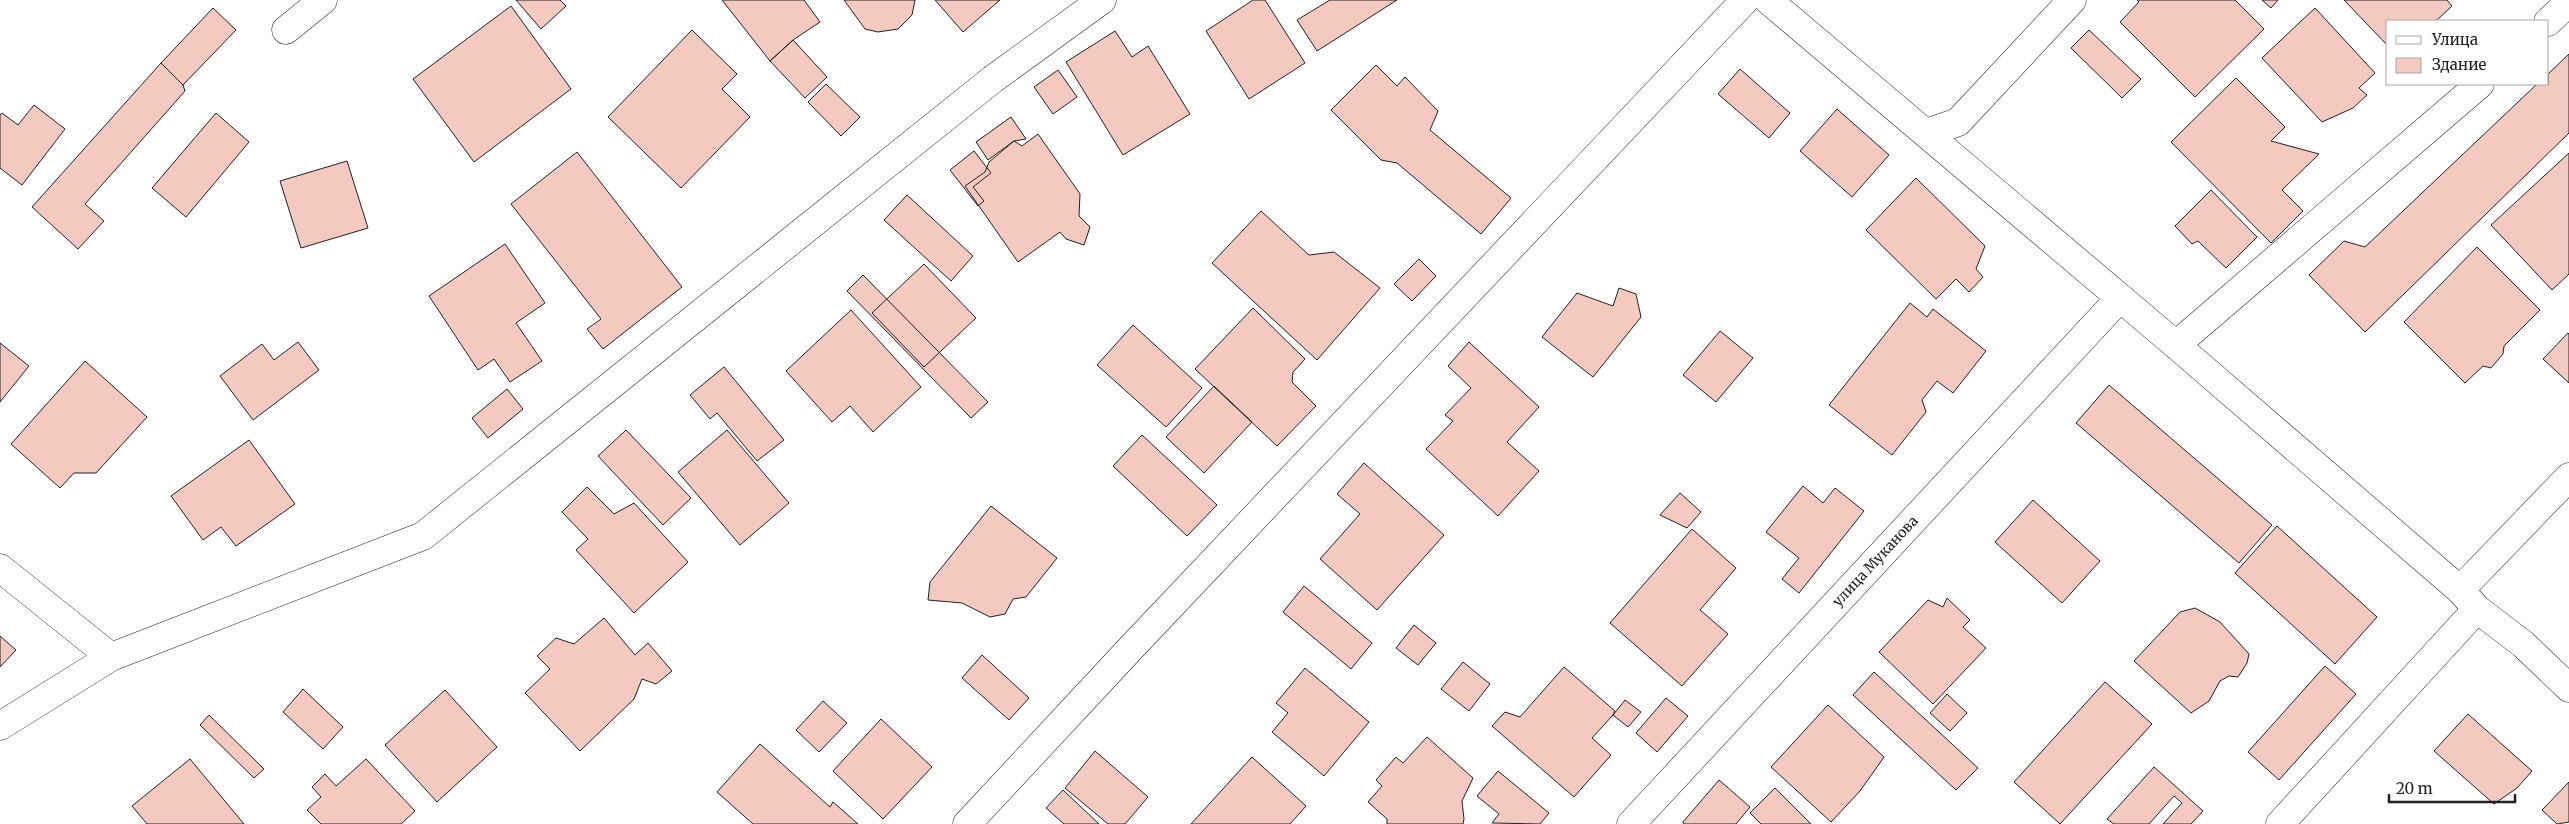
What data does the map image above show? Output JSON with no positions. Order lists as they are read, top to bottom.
{
  "streets": {
    "street": ["улица Муканова"]
  },
  "legend": ["Улица", "Здание"],
  "scale_bar": "20 m"
}
